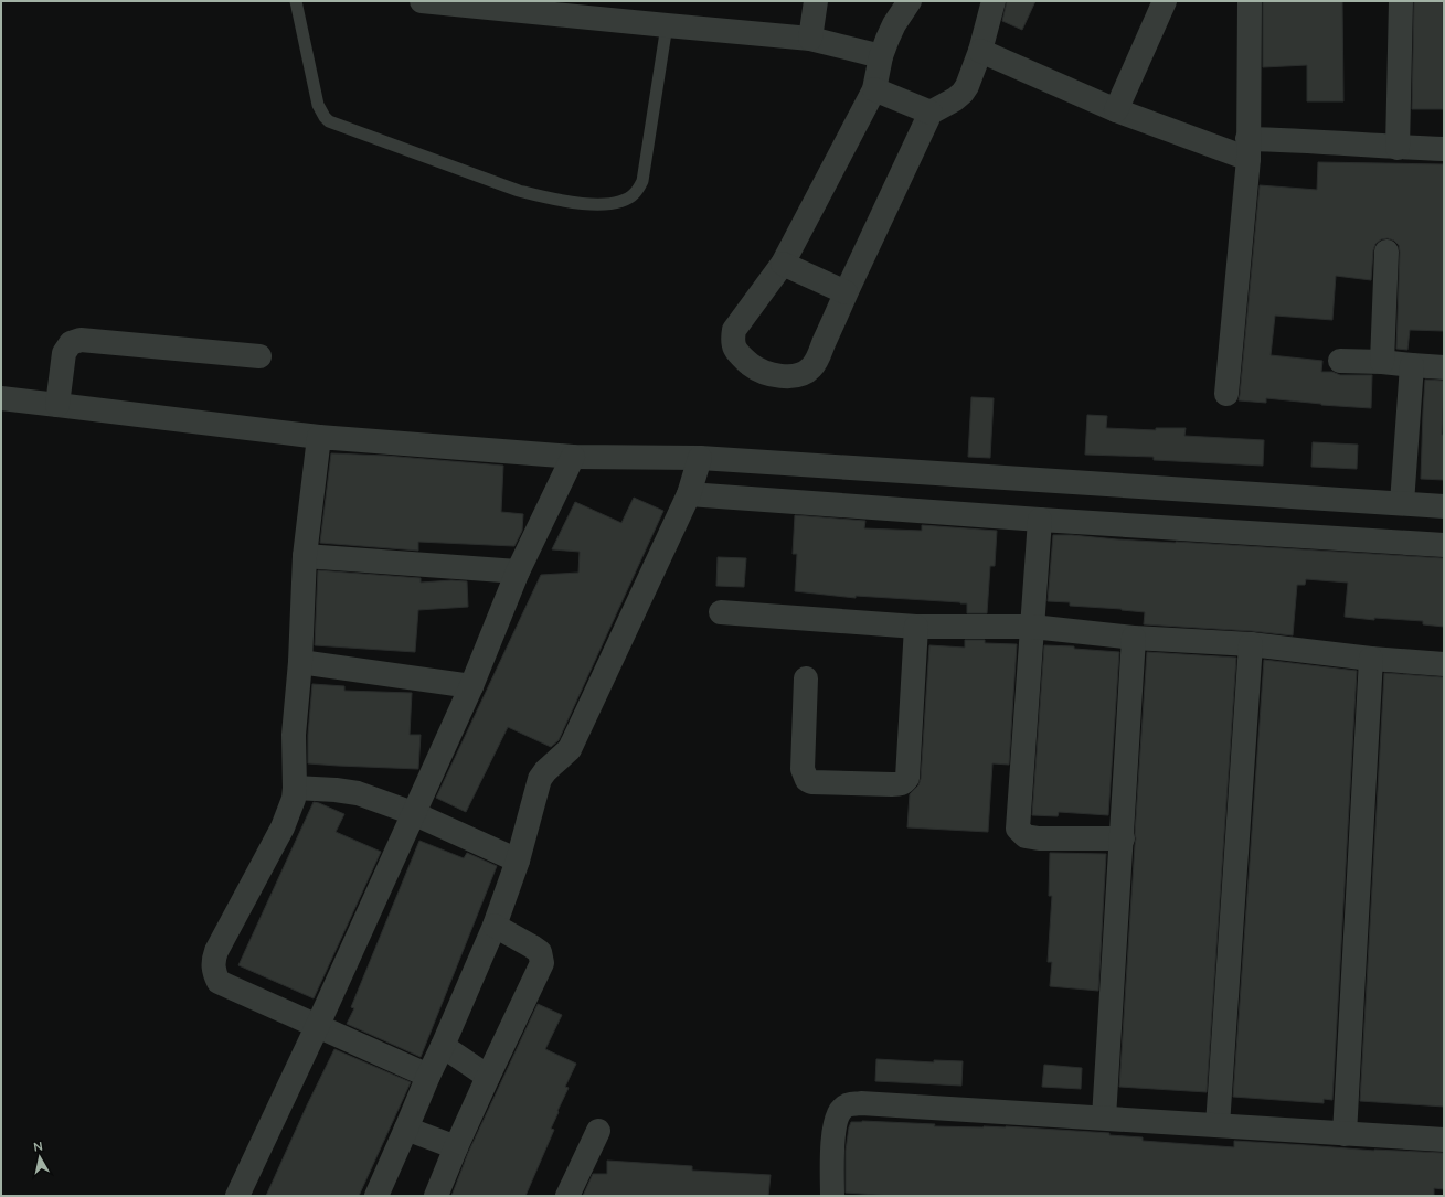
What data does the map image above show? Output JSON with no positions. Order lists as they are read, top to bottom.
{
  "north": "top"
}
